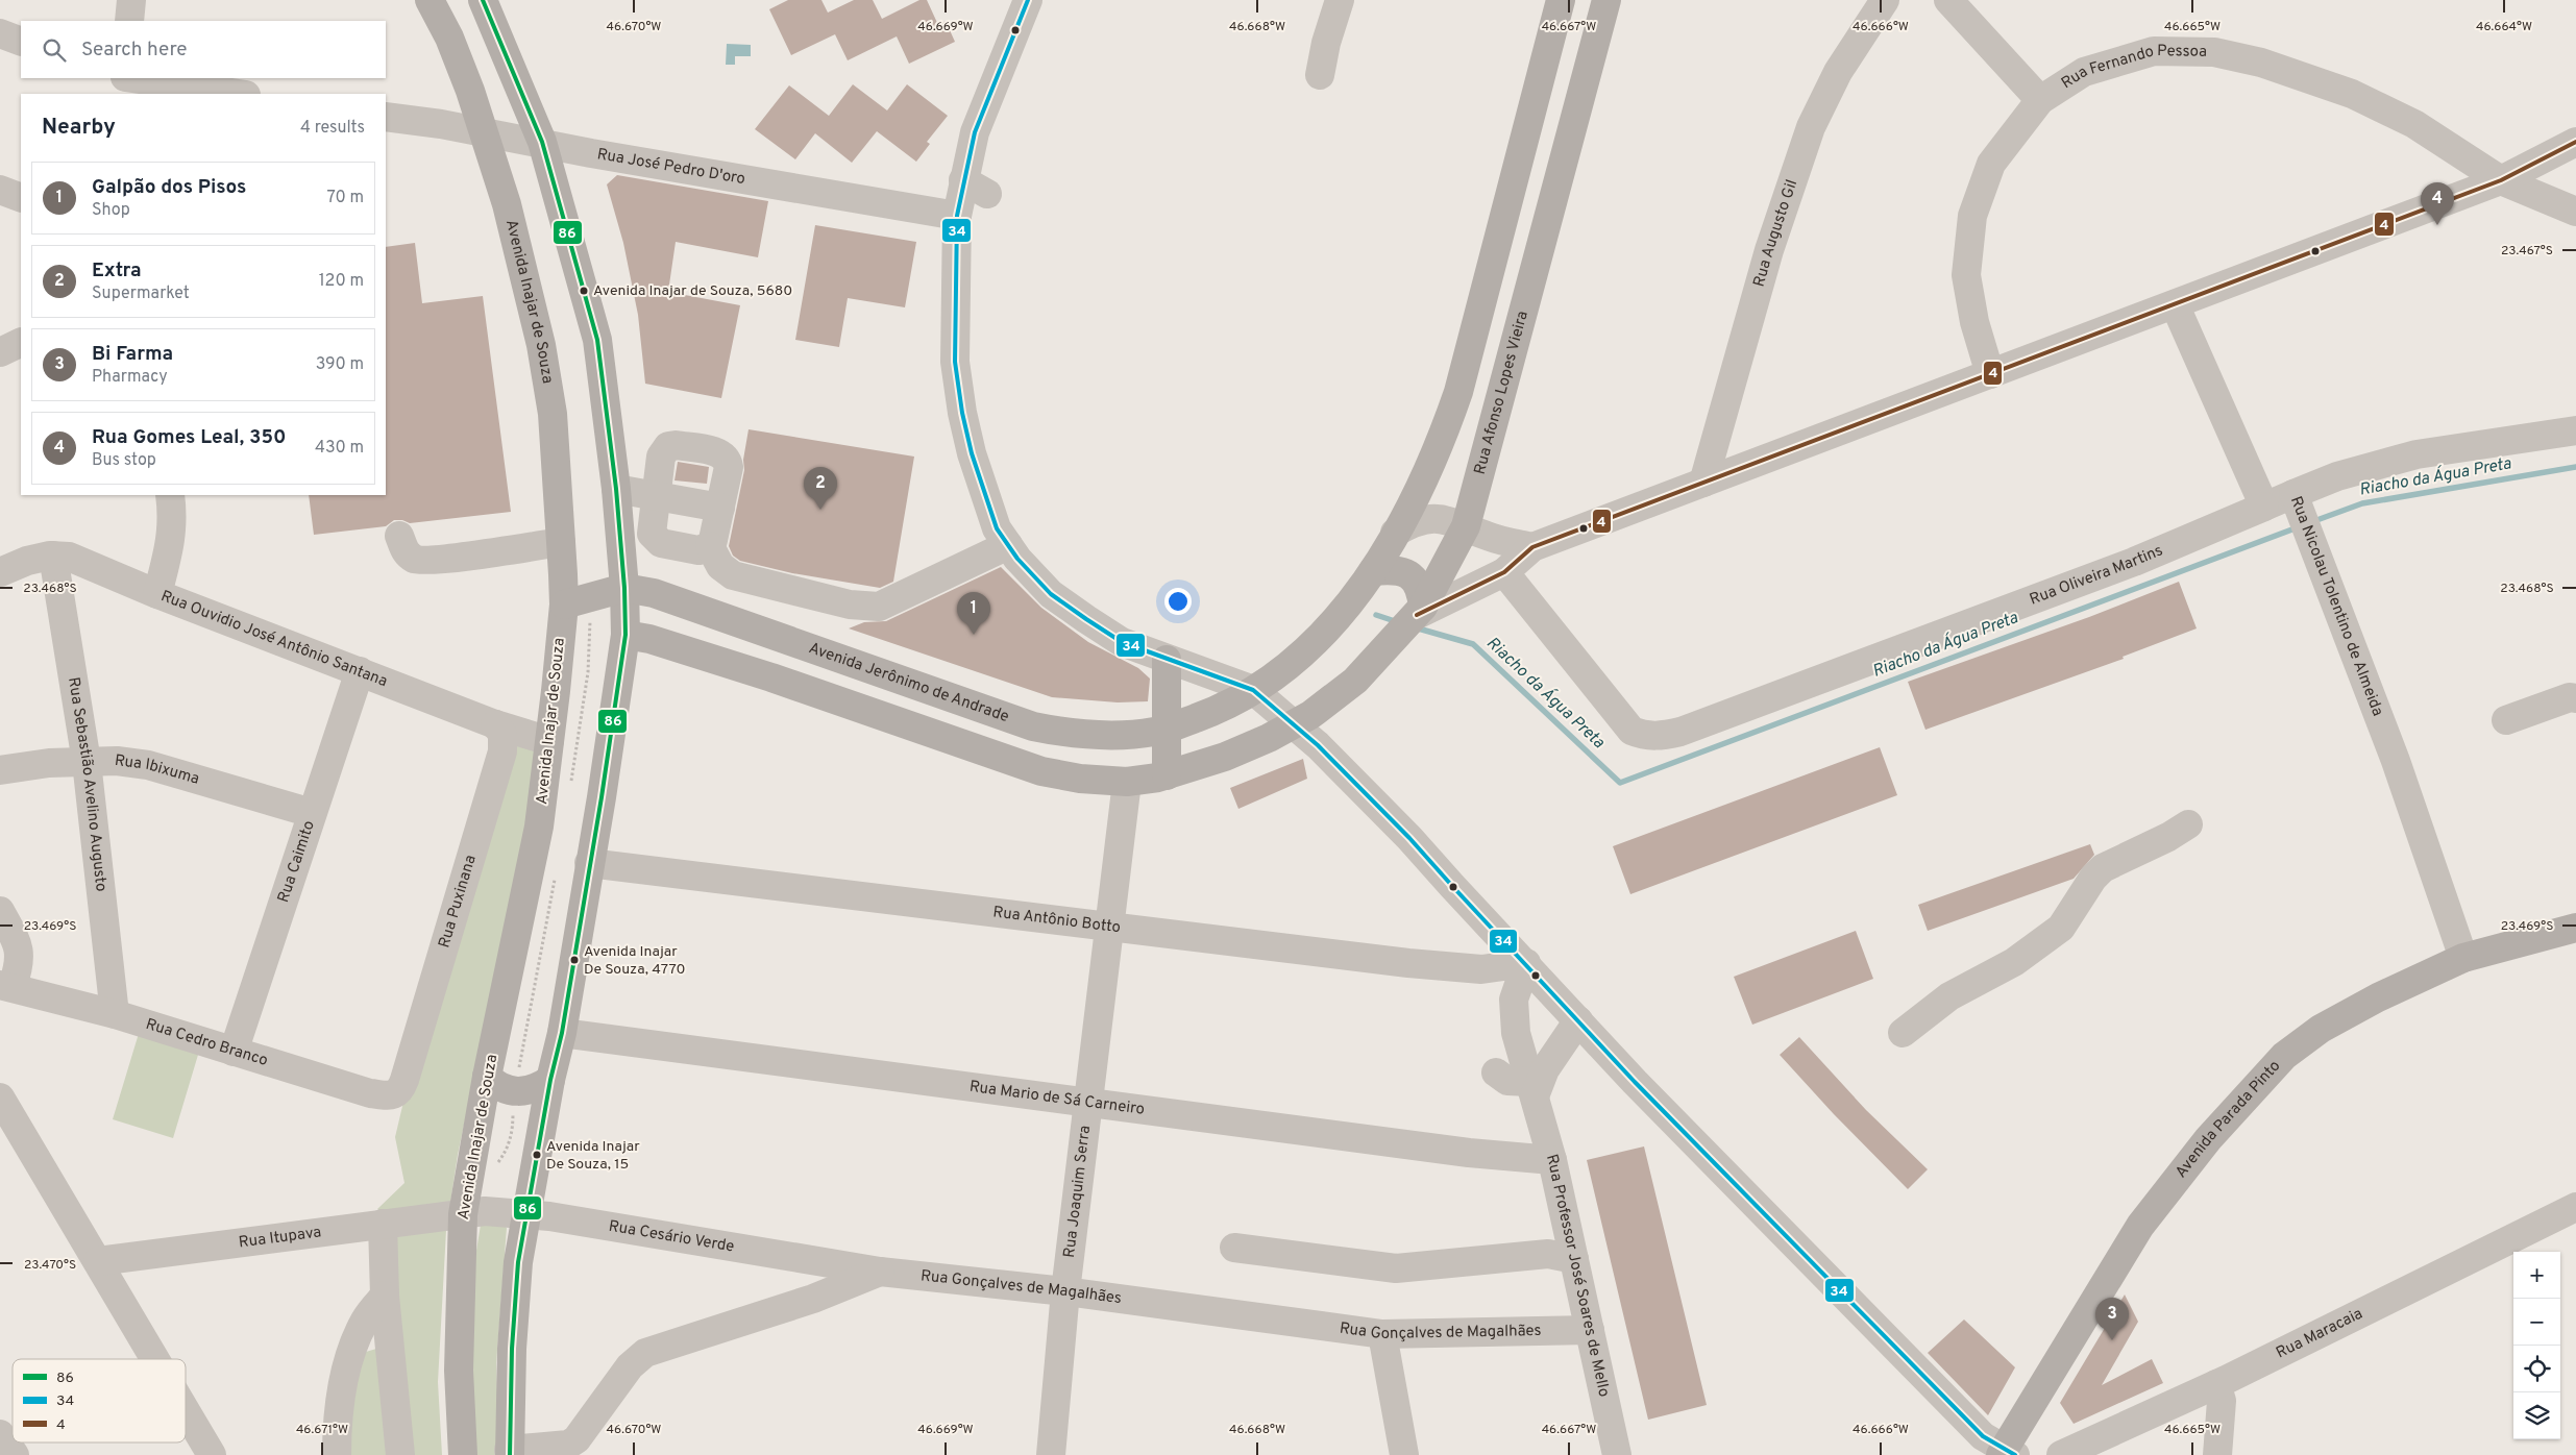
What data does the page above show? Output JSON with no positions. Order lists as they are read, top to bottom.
{
  "streets": {
    "main road": [
      "Avenida Inajar de Souza",
      "Rua Afonso Lopes Vieira",
      "Avenida Jerônimo de Andrade",
      "Avenida Parada Pinto"
    ],
    "street": [
      "Rua Fernando Pessoa",
      "Rua José Pedro D'oro",
      "Rua Augusto Gil",
      "Rua Oliveira Martins",
      "Rua Nicolau Tolentino de Almeida",
      "Rua Ouvidio José Antônio Santana",
      "Rua Ibixuma",
      "Rua Sebastião Avelino Augusto",
      "Rua Caimito",
      "Rua Puxinana",
      "Rua Antônio Botto",
      "Rua Cedro Branco",
      "Rua Mario de Sá Carneiro",
      "Rua Joaquim Serra",
      "Rua Itupava",
      "Rua Cesário Verde",
      "Rua Professor José Soares de Mello",
      "Rua Gonçalves de Magalhães",
      "Rua Maracaia"
    ]
  },
  "crossings": [
    ["Rua José Pedro D'oro", "Avenida Inajar de Souza"],
    ["Avenida Inajar de Souza", "Rua Ouvidio José Antônio Santana"],
    ["Avenida Inajar de Souza", "Avenida Jerônimo de Andrade"],
    ["Avenida Inajar de Souza", "Rua Itupava"],
    ["Avenida Inajar de Souza", "Rua Cesário Verde"],
    ["Rua Oliveira Martins", "Rua Nicolau Tolentino de Almeida"],
    ["Rua Nicolau Tolentino de Almeida", "Avenida Parada Pinto"],
    ["Rua Ouvidio José Antônio Santana", "Rua Sebastião Avelino Augusto"],
    ["Rua Ouvidio José Antônio Santana", "Rua Caimito"],
    ["Rua Ouvidio José Antônio Santana", "Rua Puxinana"],
    ["Rua Ibixuma", "Rua Sebastião Avelino Augusto"],
    ["Rua Ibixuma", "Rua Caimito"],
    ["Rua Sebastião Avelino Augusto", "Rua Cedro Branco"],
    ["Rua Caimito", "Rua Cedro Branco"],
    ["Rua Puxinana", "Rua Cedro Branco"],
    ["Rua Antônio Botto", "Rua Joaquim Serra"],
    ["Rua Antônio Botto", "Rua Professor José Soares de Mello"],
    ["Rua Mario de Sá Carneiro", "Rua Joaquim Serra"],
    ["Rua Mario de Sá Carneiro", "Rua Professor José Soares de Mello"],
    ["Rua Joaquim Serra", "Rua Gonçalves de Magalhães"],
    ["Rua Itupava", "Rua Cesário Verde"],
    ["Rua Cesário Verde", "Rua Gonçalves de Magalhães"],
    ["Rua Professor José Soares de Mello", "Rua Gonçalves de Magalhães"]
  ],
  "water": ["Riacho da Água Preta"],
  "places": ["Avenida Inajar de Souza, 5680", "Avenida Inajar De Souza, 4770", "Avenida Inajar De Souza, 15"],
  "lines": ["transit line 86", "transit line 34", "transit line 4"],
  "legend": ["86", "34", "4"],
  "page": {
    "search": "Search here",
    "heading": ["Nearby", "4 results"],
    "list": [
      {
        "mark": "1",
        "name": "Galpão dos Pisos",
        "note": "Shop",
        "value": "70 m"
      },
      {
        "mark": "2",
        "name": "Extra",
        "note": "Supermarket",
        "value": "120 m"
      },
      {
        "mark": "3",
        "name": "Bi Farma",
        "note": "Pharmacy",
        "value": "390 m"
      },
      {
        "mark": "4",
        "name": "Rua Gomes Leal, 350",
        "note": "Bus stop",
        "value": "430 m"
      }
    ],
    "pins": [
      "4",
      "2",
      "1",
      "3"
    ],
    "map_buttons": ["+", "−"]
  },
  "coordinates": [
    "46.670°W",
    "46.669°W",
    "46.668°W",
    "46.667°W",
    "46.666°W",
    "46.665°W",
    "46.664°W",
    "23.467°S",
    "23.468°S",
    "23.469°S",
    "23.470°S",
    "46.671°W"
  ]
}
